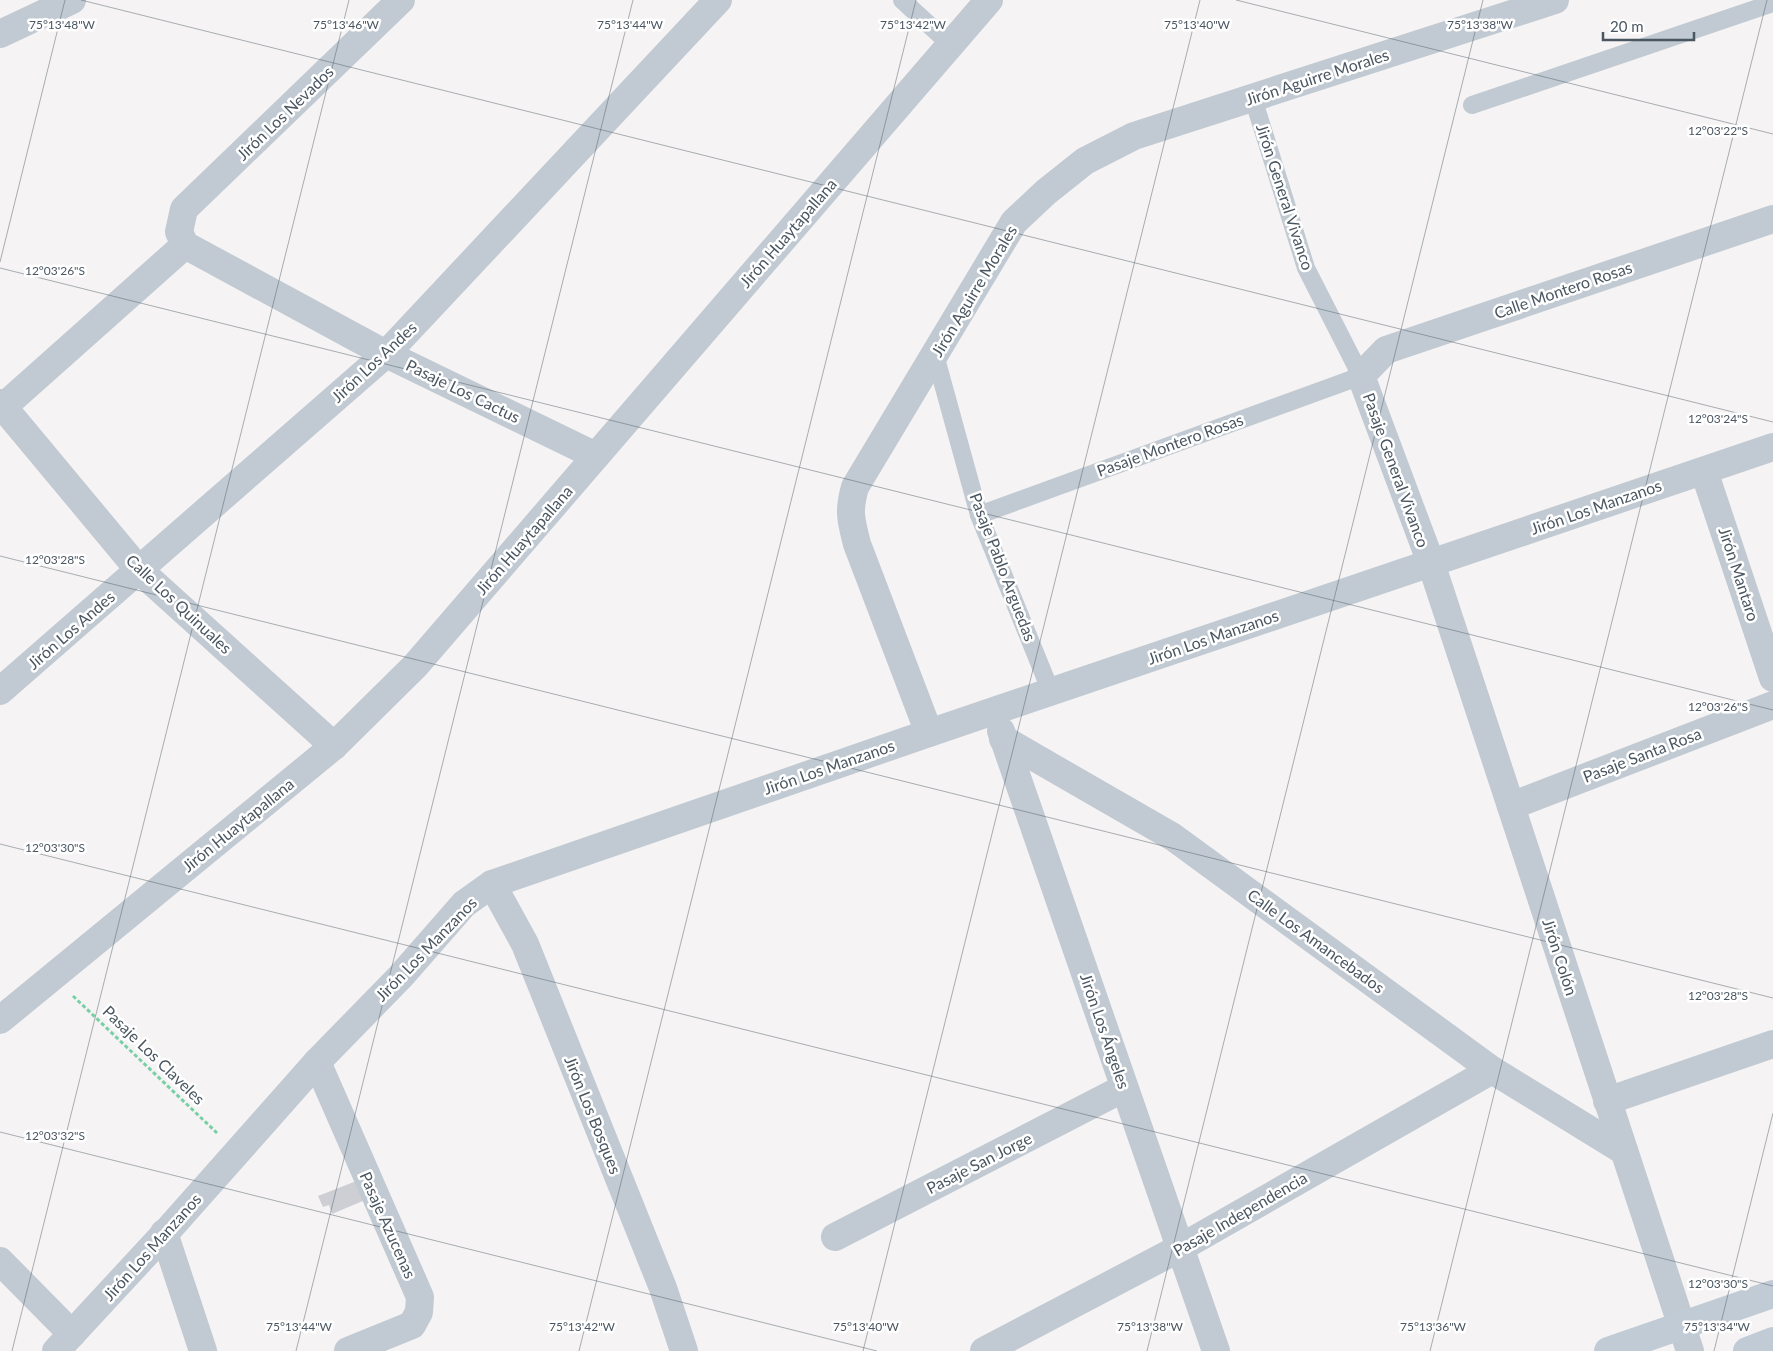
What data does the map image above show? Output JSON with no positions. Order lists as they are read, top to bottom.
{
  "streets": {
    "street": [
      "Jirón Aguirre Morales",
      "Jirón Los Nevados",
      "Jirón Huaytapallana",
      "Calle Montero Rosas",
      "Jirón Los Andes",
      "Pasaje Los Cactus",
      "Pasaje General Vivanco",
      "Jirón Los Manzanos",
      "Jirón Mantaro",
      "Calle Los Quinuales",
      "Pasaje Santa Rosa",
      "Calle Los Amancebados",
      "Jirón Colón",
      "Jirón Los Ángeles",
      "Jirón Los Bosques",
      "Pasaje San Jorge",
      "Pasaje Independencia",
      "Pasaje Azucenas"
    ],
    "lane": ["Jirón General Vivanco", "Pasaje Montero Rosas", "Pasaje Pablo Arguedas"],
    "path": ["Pasaje Los Claveles"]
  },
  "crossings": [
    ["Jirón Aguirre Morales", "Jirón General Vivanco"],
    ["Jirón Aguirre Morales", "Jirón Los Manzanos"],
    ["Jirón Aguirre Morales", "Pasaje Pablo Arguedas"],
    ["Jirón Los Nevados", "Pasaje Los Cactus"],
    ["Jirón General Vivanco", "Calle Montero Rosas"],
    ["Jirón General Vivanco", "Pasaje Montero Rosas"],
    ["Jirón General Vivanco", "Pasaje General Vivanco"],
    ["Jirón Huaytapallana", "Pasaje Los Cactus"],
    ["Jirón Huaytapallana", "Calle Los Quinuales"],
    ["Jirón Huaytapallana", "Pasaje Los Claveles"],
    ["Calle Montero Rosas", "Pasaje Montero Rosas"],
    ["Calle Montero Rosas", "Pasaje General Vivanco"],
    ["Jirón Los Andes", "Pasaje Los Cactus"],
    ["Jirón Los Andes", "Calle Los Quinuales"],
    ["Pasaje Montero Rosas", "Pasaje General Vivanco"],
    ["Pasaje Montero Rosas", "Pasaje Pablo Arguedas"],
    ["Pasaje General Vivanco", "Jirón Los Manzanos"],
    ["Pasaje General Vivanco", "Jirón Colón"],
    ["Jirón Los Manzanos", "Pasaje Pablo Arguedas"],
    ["Jirón Los Manzanos", "Jirón Mantaro"],
    ["Jirón Los Manzanos", "Jirón Colón"],
    ["Jirón Los Manzanos", "Jirón Los Ángeles"],
    ["Jirón Los Manzanos", "Pasaje Los Claveles"],
    ["Jirón Los Manzanos", "Jirón Los Bosques"],
    ["Jirón Los Manzanos", "Pasaje Azucenas"],
    ["Pasaje Santa Rosa", "Jirón Colón"],
    ["Calle Los Amancebados", "Jirón Colón"],
    ["Calle Los Amancebados", "Jirón Los Ángeles"],
    ["Calle Los Amancebados", "Pasaje Independencia"],
    ["Jirón Los Ángeles", "Pasaje San Jorge"],
    ["Jirón Los Ángeles", "Pasaje Independencia"]
  ],
  "scale_bar": "20 m",
  "coordinates": [
    "75°13'48\"W",
    "75°13'46\"W",
    "75°13'44\"W",
    "75°13'42\"W",
    "75°13'40\"W",
    "75°13'38\"W",
    "12°03'22\"S",
    "12°03'26\"S",
    "12°03'24\"S",
    "12°03'28\"S",
    "12°03'30\"S",
    "12°03'32\"S",
    "75°13'36\"W",
    "75°13'34\"W"
  ]
}
